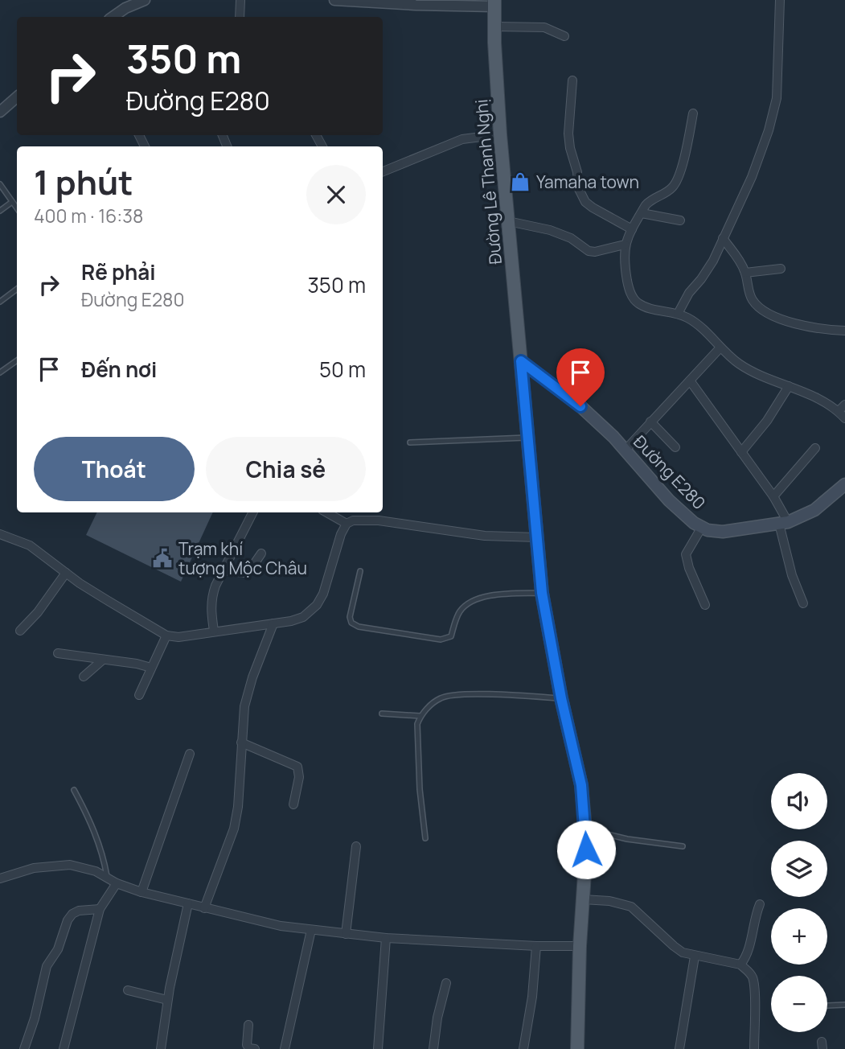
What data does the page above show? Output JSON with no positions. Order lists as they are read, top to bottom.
{
  "streets": {
    "main road": ["Đường Lê Thanh Nghị", "Đường E280"]
  },
  "crossings": [
    ["Đường Lê Thanh Nghị", "Đường E280"]
  ],
  "places": {
    "shop": ["Yamaha town"],
    "public building": ["Trạm khí tượng Mộc Châu"]
  },
  "page": {
    "turn": ["350 m", "Đường E280"],
    "heading": ["1 phút", "400 m · 16:38"],
    "list": [
      {
        "name": "Rẽ phải",
        "note": "Đường E280",
        "value": "350 m"
      },
      {
        "name": "Đến nơi",
        "value": "50 m"
      }
    ],
    "buttons": ["Thoát", "Chia sẻ"],
    "map_buttons": ["+", "−"]
  }
}
